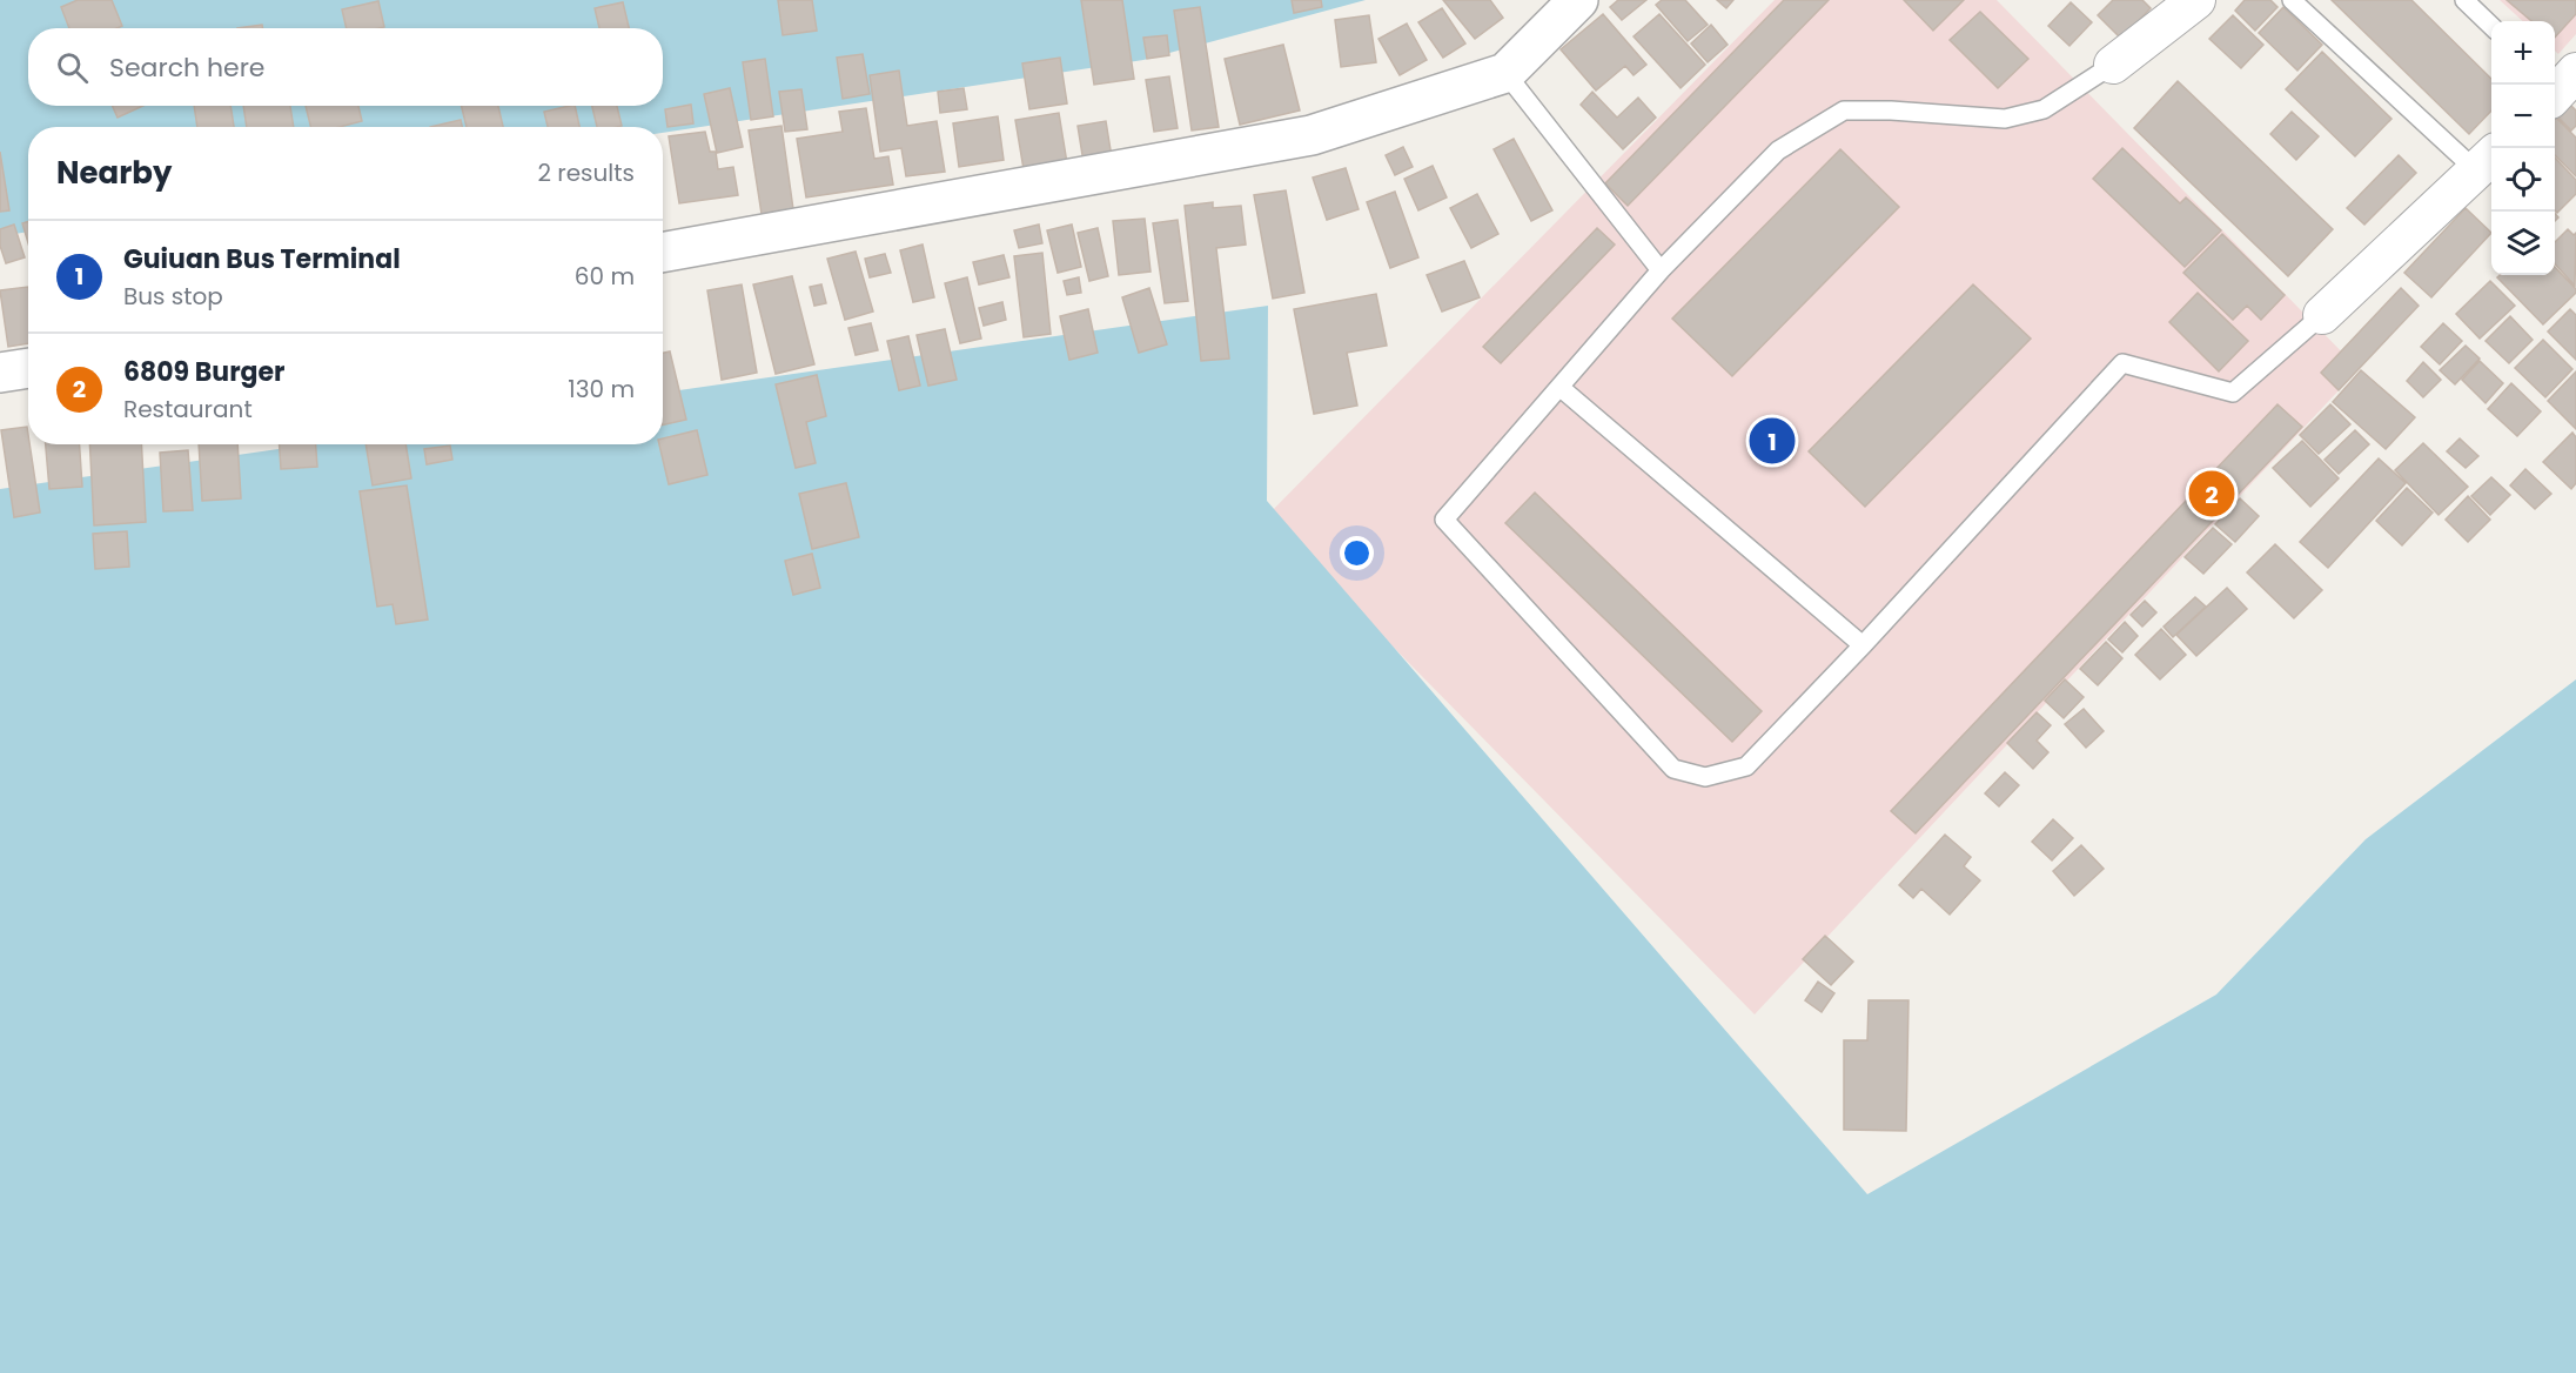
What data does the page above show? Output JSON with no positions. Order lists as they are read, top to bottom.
{
  "page": {
    "map_buttons": ["+", "−"],
    "search": "Search here",
    "heading": ["Nearby", "2 results"],
    "list": [
      {
        "mark": "1",
        "name": "Guiuan Bus Terminal",
        "note": "Bus stop",
        "value": "60 m"
      },
      {
        "mark": "2",
        "name": "6809 Burger",
        "note": "Restaurant",
        "value": "130 m"
      }
    ],
    "pins": ["1", "2"]
  }
}
